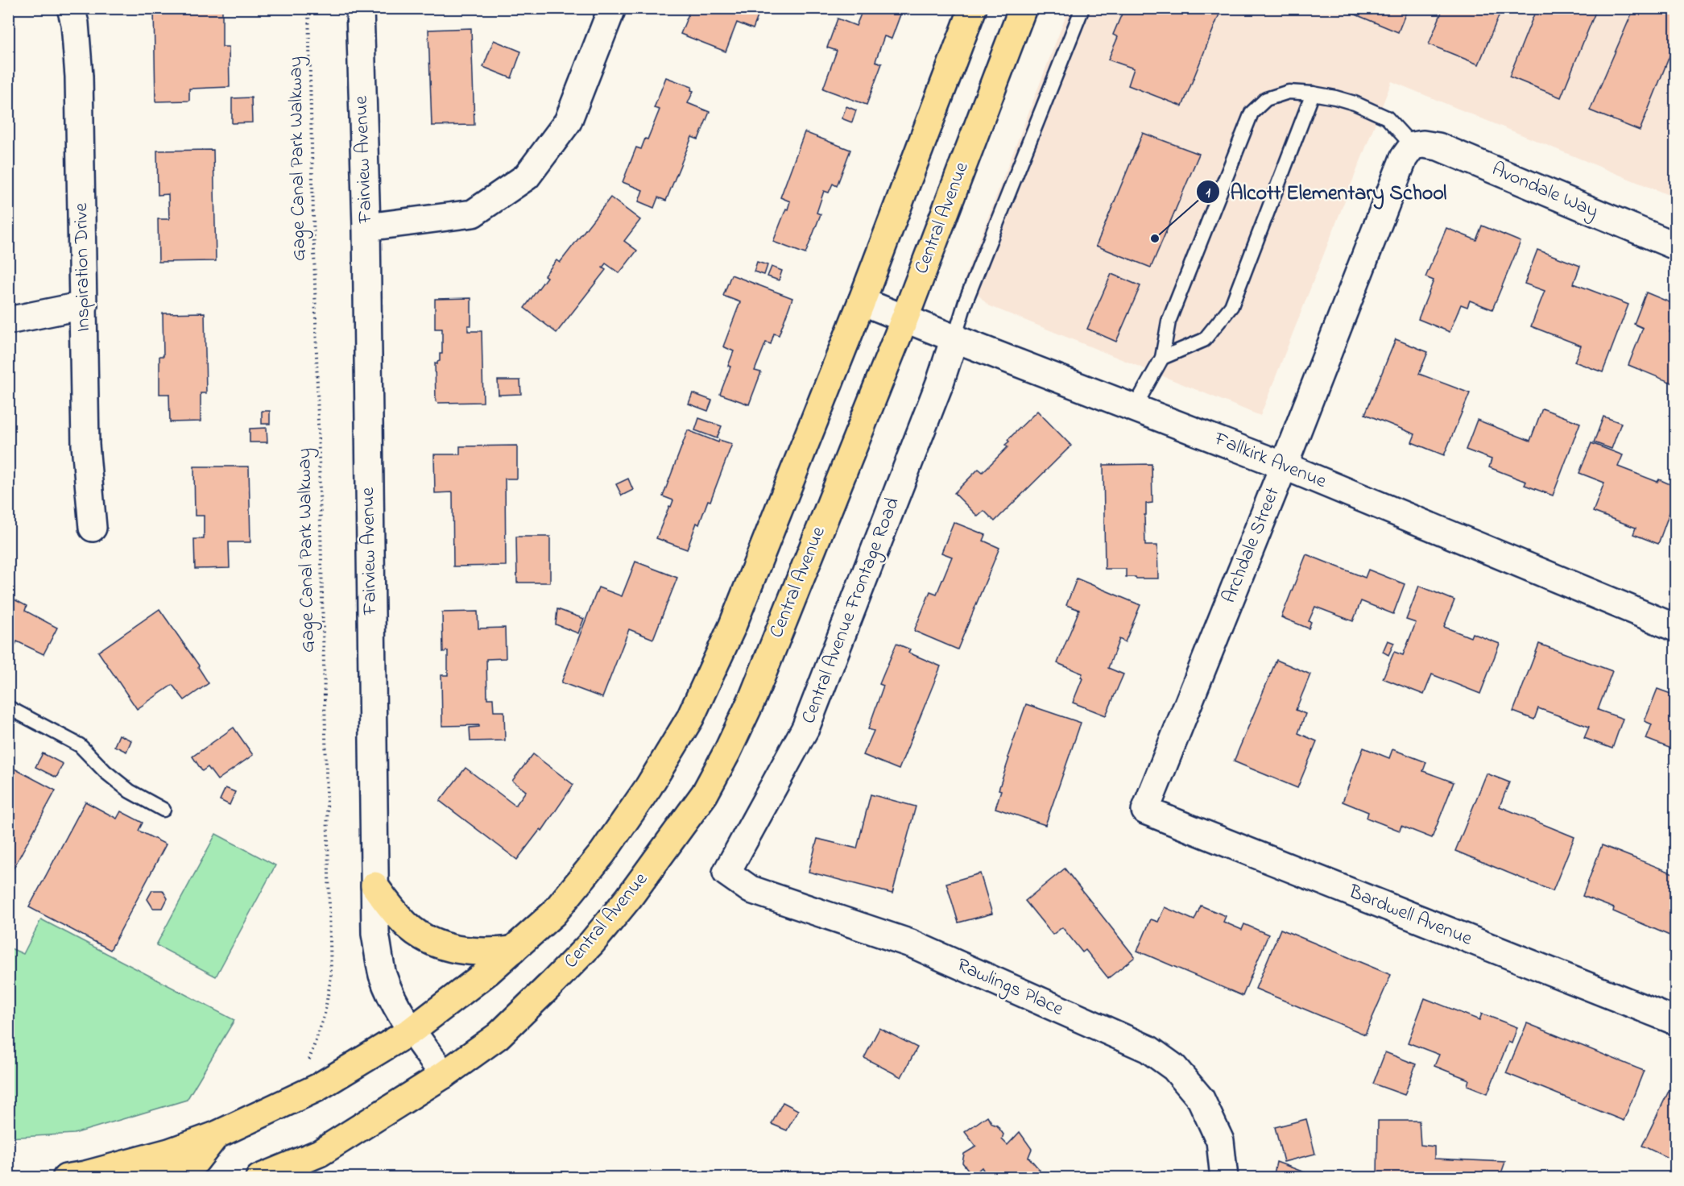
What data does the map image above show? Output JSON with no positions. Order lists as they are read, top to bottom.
{
  "streets": {
    "main road": ["Central Avenue"],
    "street": [
      "Fairview Avenue",
      "Avondale Way",
      "Inspiration Drive",
      "Fallkirk Avenue",
      "Archdale Street",
      "Central Avenue Frontage Road",
      "Bardwell Avenue",
      "Rawlings Place"
    ],
    "path": ["Gage Canal Park Walkway"]
  },
  "crossings": [
    ["Fairview Avenue", "Central Avenue"],
    ["Avondale Way", "Archdale Street"],
    ["Central Avenue", "Fallkirk Avenue"],
    ["Fallkirk Avenue", "Archdale Street"],
    ["Fallkirk Avenue", "Central Avenue Frontage Road"],
    ["Archdale Street", "Bardwell Avenue"],
    ["Central Avenue Frontage Road", "Rawlings Place"]
  ],
  "places": ["Alcott Elementary School"]
}
